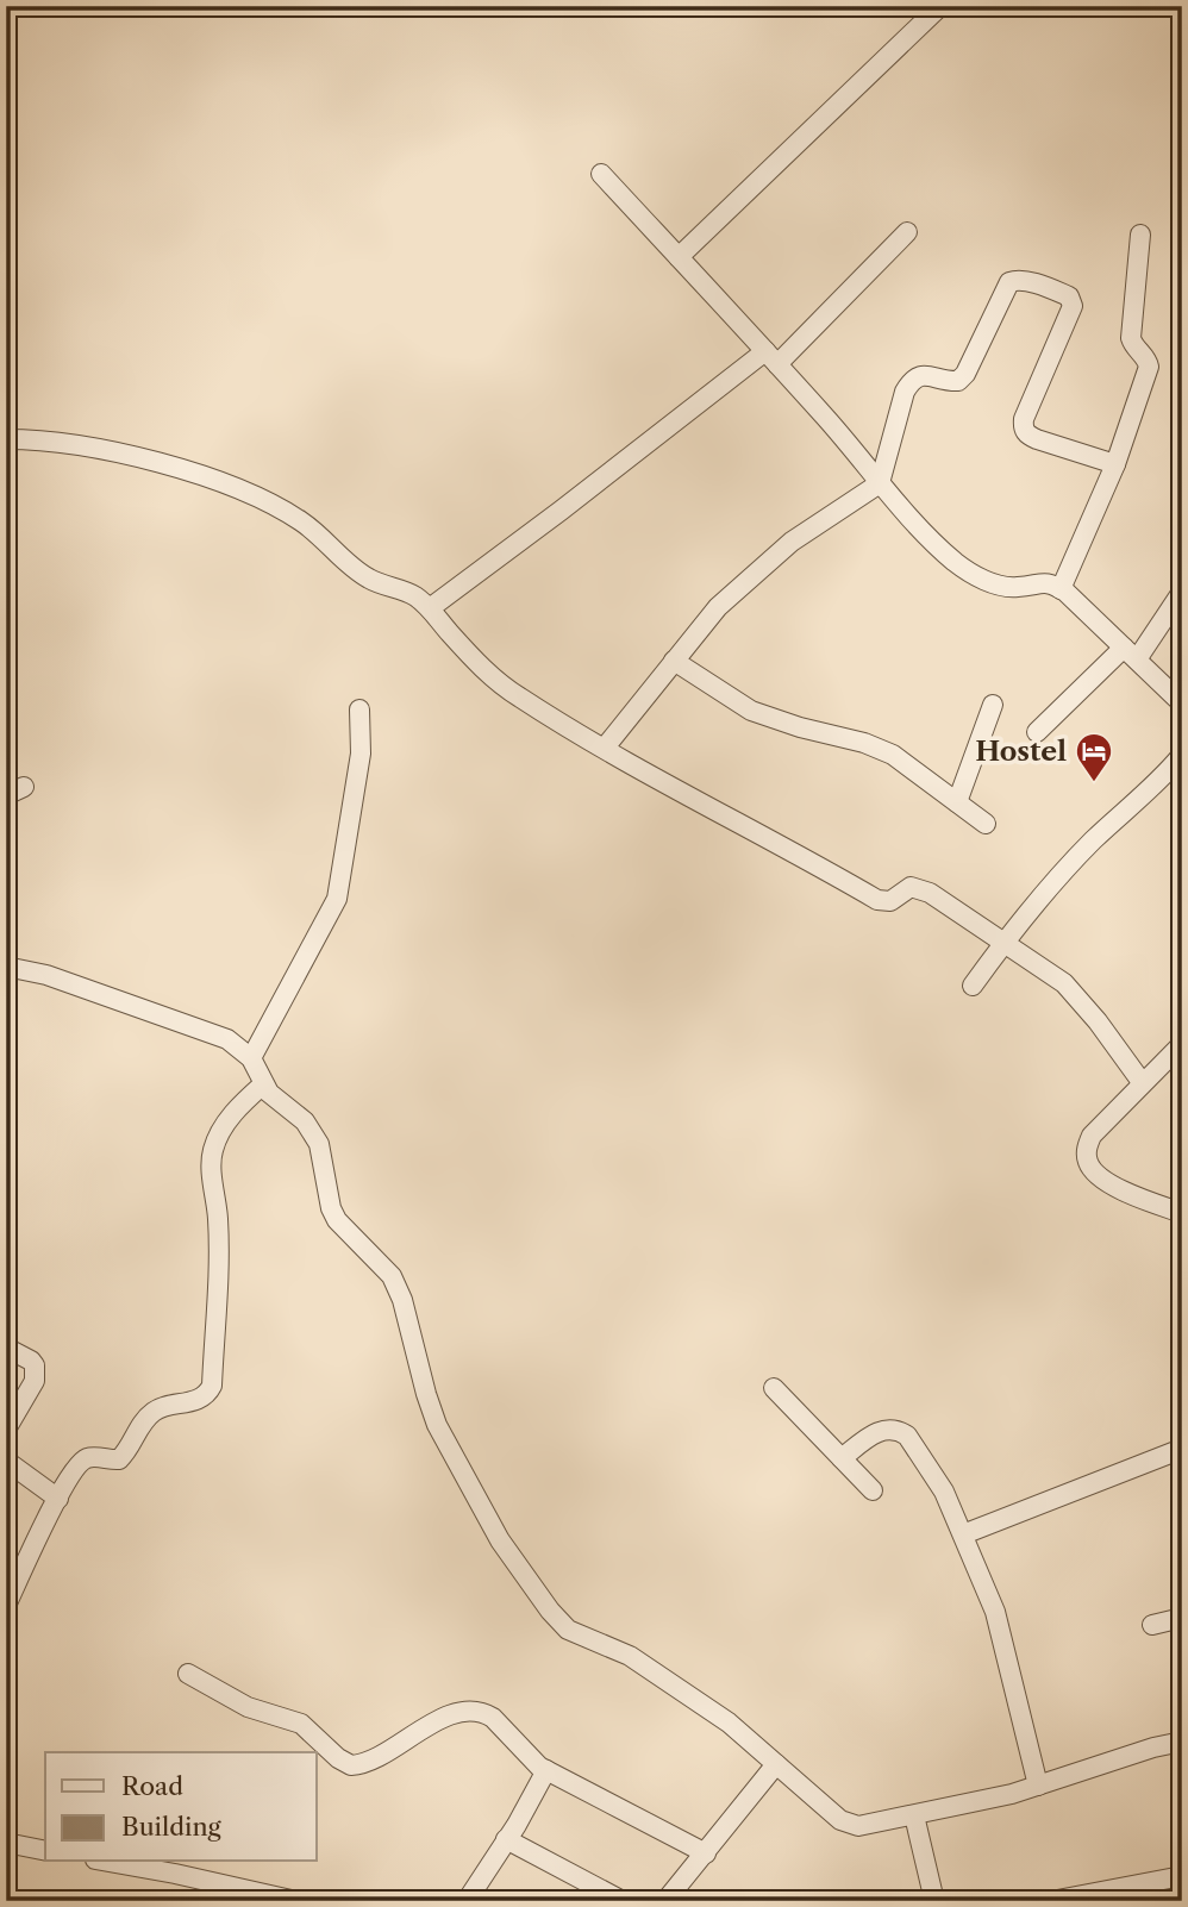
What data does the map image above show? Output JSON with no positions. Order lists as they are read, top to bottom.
{
  "places": {
    "hotel": ["Hostel"]
  },
  "legend": ["Road", "Building"]
}
